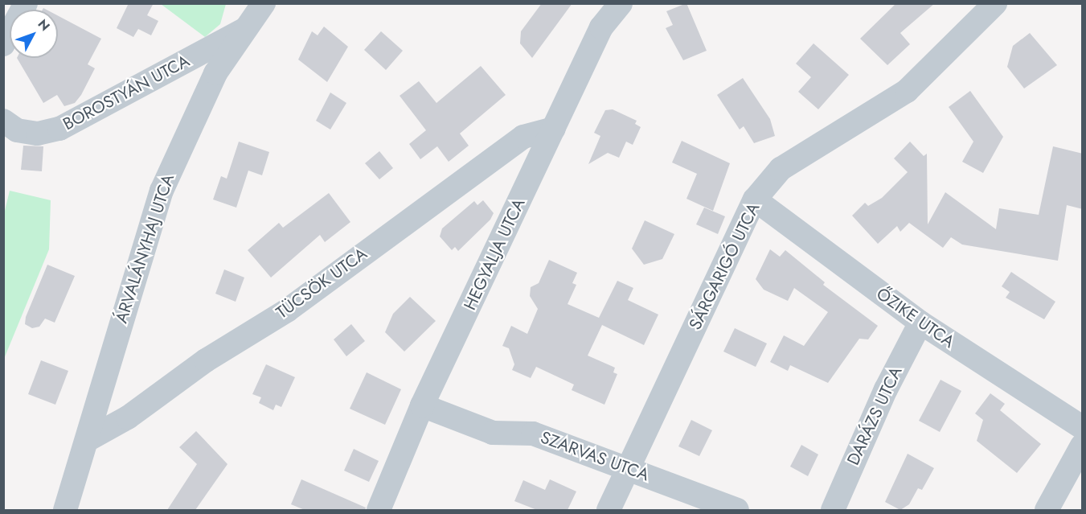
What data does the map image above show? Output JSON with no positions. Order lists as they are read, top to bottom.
{
  "streets": {
    "street": [
      "BOROSTYÁN UTCA",
      "ÁRVALÁNYHAJ UTCA",
      "HEGYALJA UTCA",
      "SÁRGARIGÓ UTCA",
      "TÜCSÖK UTCA",
      "ŐZIKE UTCA",
      "DARÁZS UTCA",
      "SZARVAS UTCA"
    ]
  },
  "crossings": [
    ["BOROSTYÁN UTCA", "ÁRVALÁNYHAJ UTCA"],
    ["ÁRVALÁNYHAJ UTCA", "TÜCSÖK UTCA"],
    ["HEGYALJA UTCA", "TÜCSÖK UTCA"],
    ["HEGYALJA UTCA", "SZARVAS UTCA"],
    ["SÁRGARIGÓ UTCA", "ŐZIKE UTCA"],
    ["SÁRGARIGÓ UTCA", "SZARVAS UTCA"],
    ["ŐZIKE UTCA", "DARÁZS UTCA"]
  ],
  "north": "top right"
}
